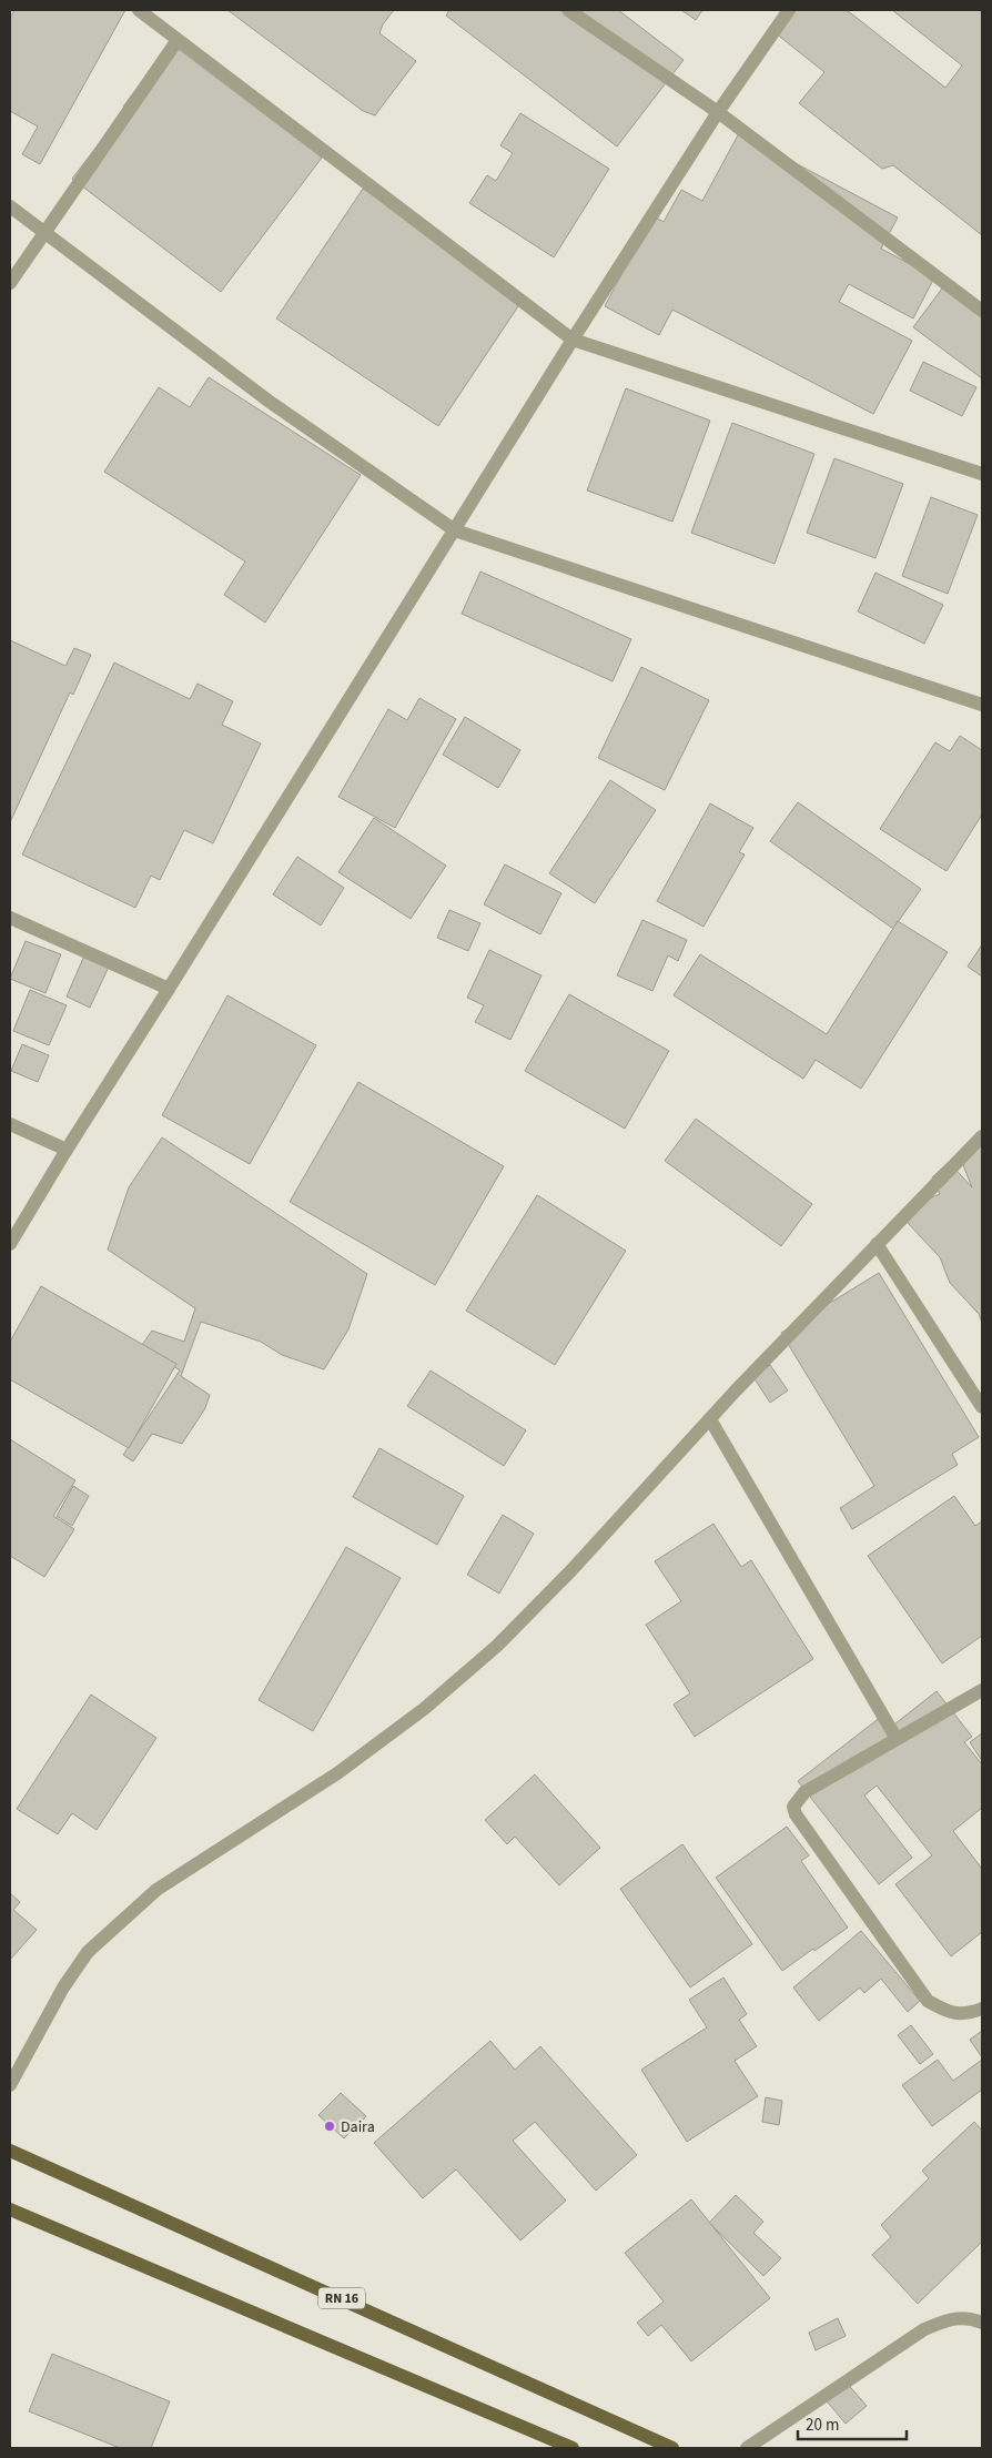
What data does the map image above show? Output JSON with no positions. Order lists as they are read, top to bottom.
{
  "streets": {
    "main road": ["RN 16"]
  },
  "places": ["Daira"],
  "scale_bar": "20 m"
}
